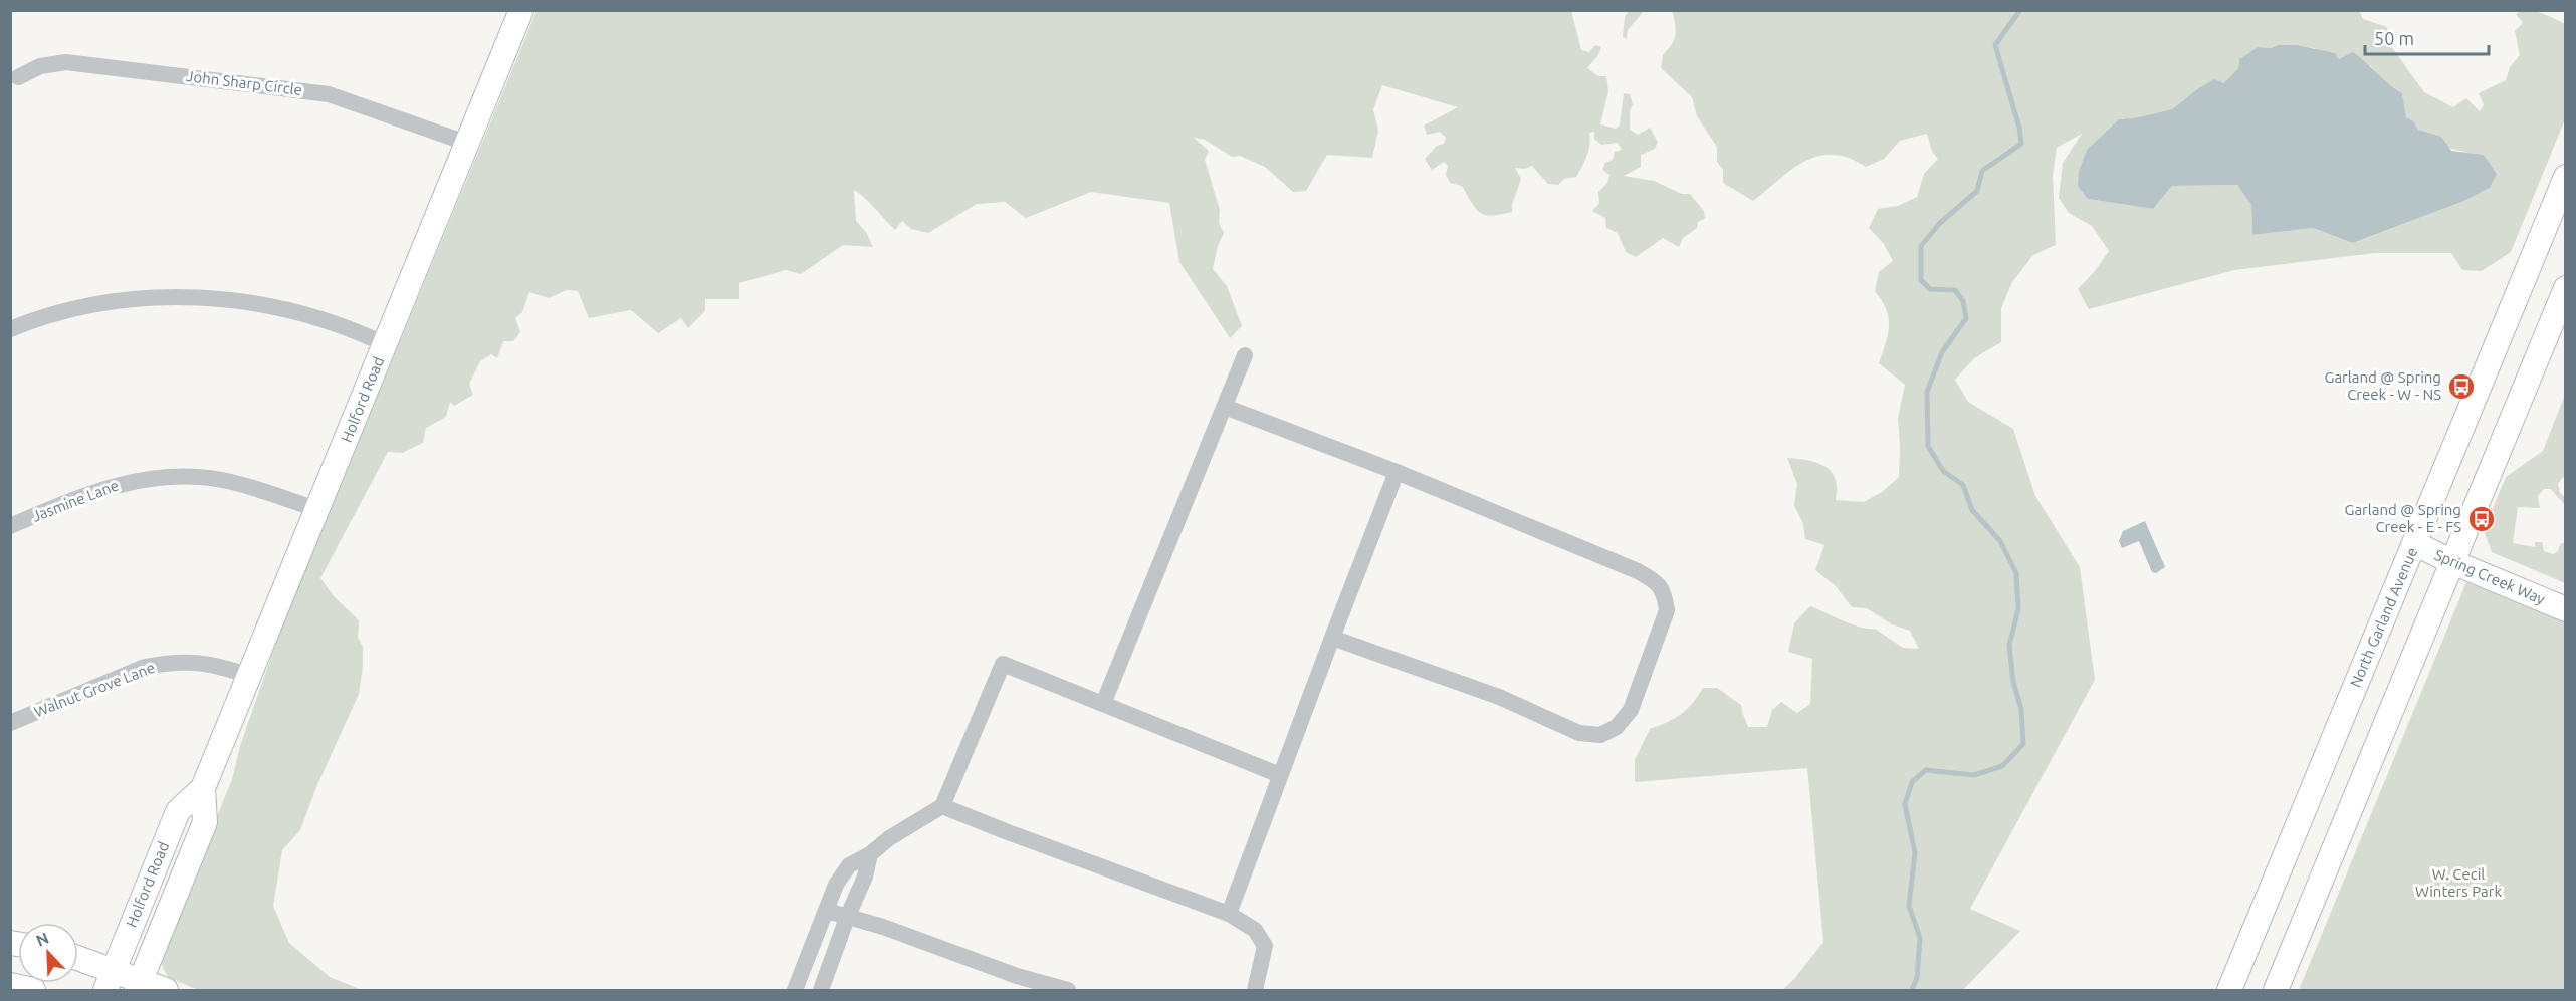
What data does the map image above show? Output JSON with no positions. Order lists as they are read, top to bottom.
{
  "streets": {
    "main road": ["Holford Road", "Spring Creek Way", "North Garland Avenue"],
    "street": ["John Sharp Circle", "Jasmine Lane", "Walnut Grove Lane"]
  },
  "crossings": [
    ["John Sharp Circle", "Holford Road"],
    ["Holford Road", "Jasmine Lane"],
    ["Holford Road", "Walnut Grove Lane"],
    ["Spring Creek Way", "North Garland Avenue"]
  ],
  "parks": ["W. Cecil Winters Park"],
  "places": {
    "bus stop": ["Garland @ Spring Creek - W - NS", "Garland @ Spring Creek - E - FS"]
  },
  "scale_bar": "50 m",
  "north": "top left"
}
